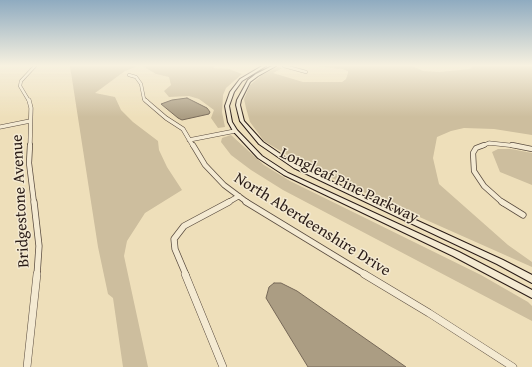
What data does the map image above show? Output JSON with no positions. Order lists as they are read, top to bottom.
{
  "streets": {
    "main road": ["Longleaf Pine Parkway"],
    "street": ["Bridgestone Avenue", "North Aberdeenshire Drive"]
  }
}
